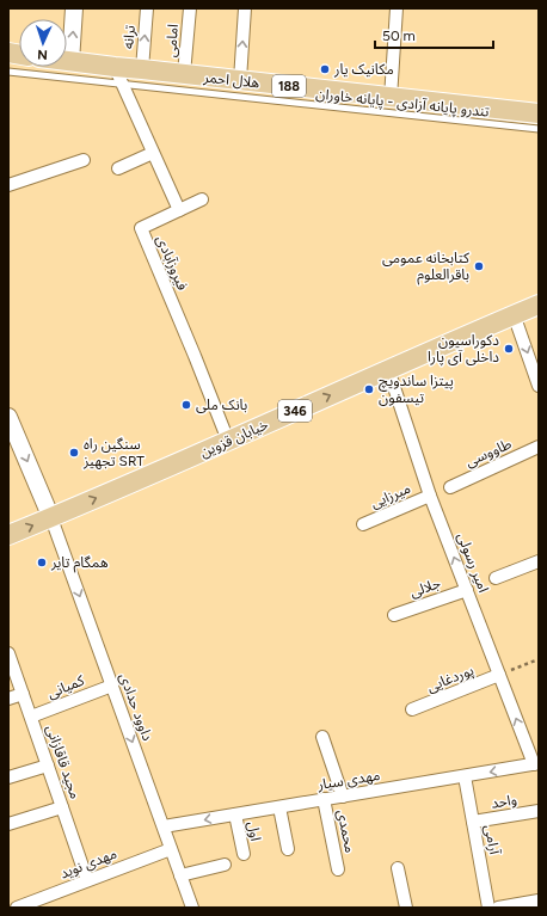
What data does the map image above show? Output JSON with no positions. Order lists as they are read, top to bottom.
{
  "streets": {
    "main road": [
      "هلال احمر",
      "188",
      "346",
      "خیابان قزوین"
    ],
    "street": [
      "ترانه",
      "امامی",
      "فیروزآبادی",
      "طاووسی",
      "میرزایی",
      "امیر رسولی",
      "جلالی",
      "پوردغایی",
      "کمیانی",
      "داوود حدادی",
      "مجید قاقازانی",
      "مهدی سیار",
      "واحد",
      "اول",
      "محمدی",
      "آرامی",
      "مهدی نوید"
    ],
    "lane": ["تندرو پایانه آزادی - پایانه خاوران"]
  },
  "crossings": [
    ["ترانه", "هلال احمر"],
    ["امامی", "هلال احمر"],
    ["فیروزآبادی", "خیابان قزوین"],
    ["خیابان قزوین", "امیر رسولی"],
    ["خیابان قزوین", "داوود حدادی"],
    ["میرزایی", "امیر رسولی"],
    ["امیر رسولی", "جلالی"],
    ["امیر رسولی", "پوردغایی"],
    ["امیر رسولی", "مهدی سیار"],
    ["کمیانی", "داوود حدادی"],
    ["کمیانی", "مجید قاقازانی"],
    ["داوود حدادی", "مهدی سیار"],
    ["داوود حدادی", "مهدی نوید"],
    ["مجید قاقازانی", "مهدی نوید"],
    ["مهدی سیار", "اول"],
    ["مهدی سیار", "محمدی"],
    ["مهدی سیار", "آرامی"],
    ["واحد", "آرامی"]
  ],
  "one_way": ["خیابان قزوین", "امیر رسولی", "داوود حدادی"],
  "places": [
    "مکانیک یار",
    "کتابخانه عمومی باقرالعلوم",
    "دکوراسیون داخلی آی پارا",
    "پیتزا ساندویچ تیسفون",
    "بانک ملی",
    "سنگین راه تجهیز SRT",
    "همگام تایر"
  ],
  "scale_bar": "50 m",
  "north": "bottom"
}
